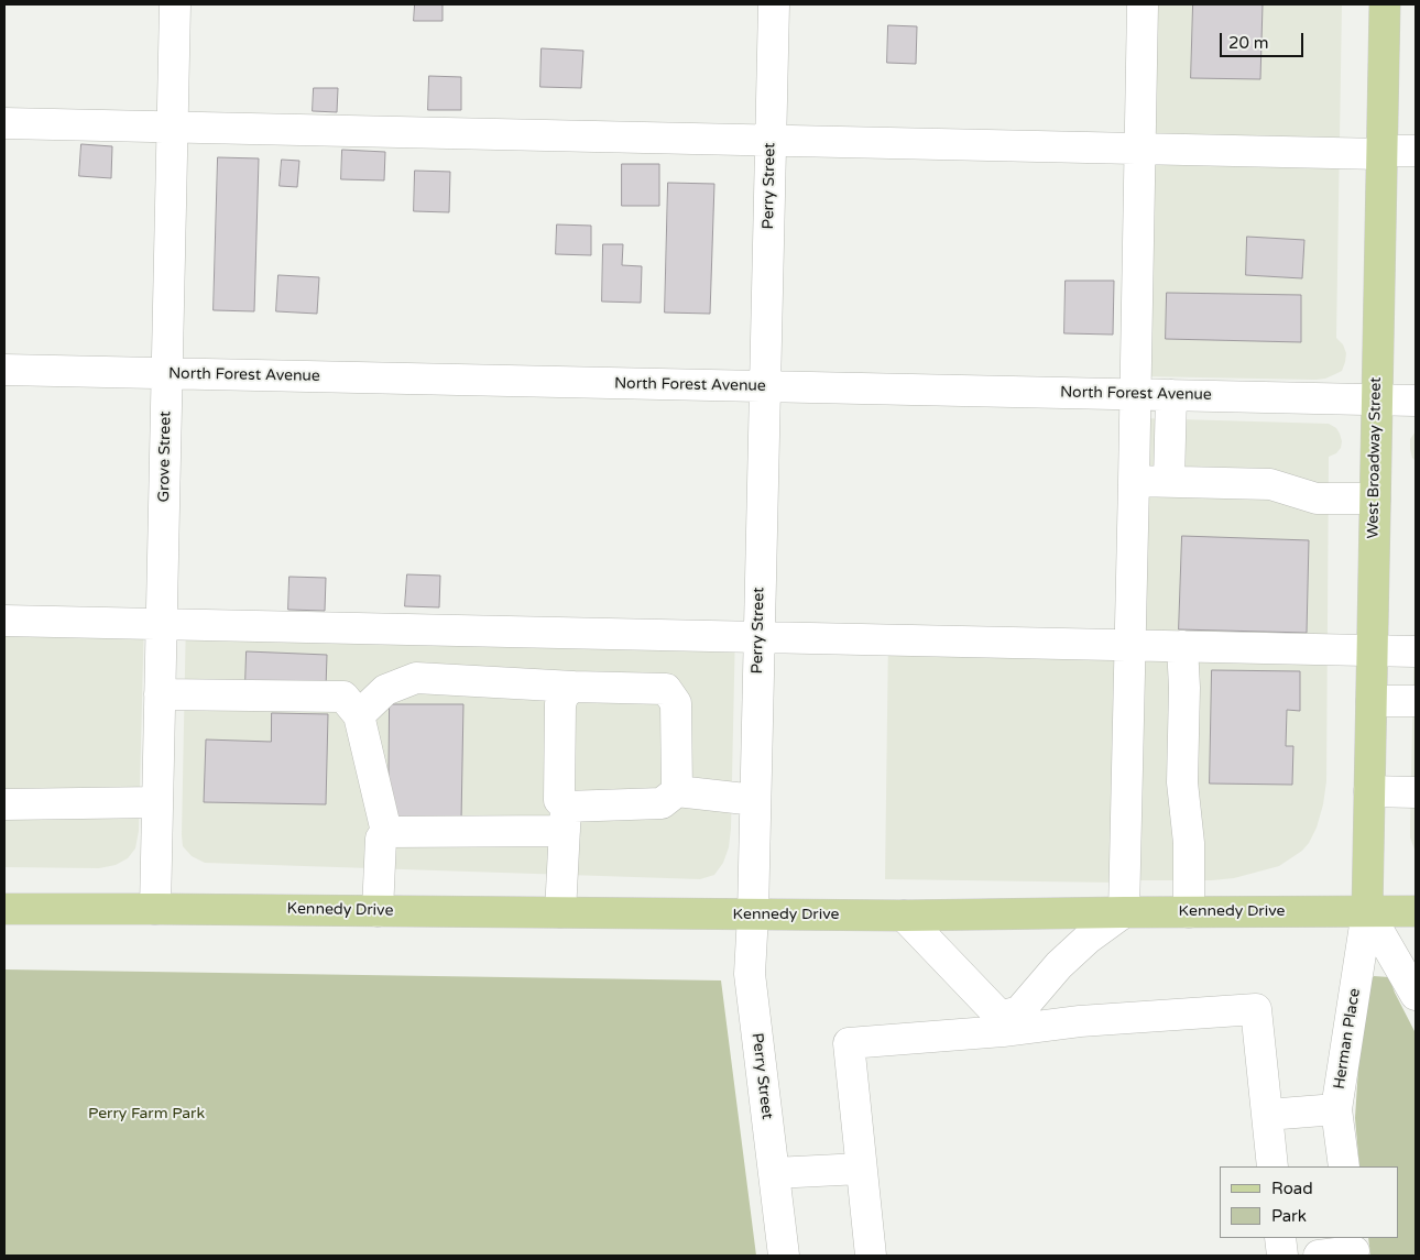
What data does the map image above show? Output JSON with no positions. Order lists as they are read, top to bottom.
{
  "streets": {
    "main road": ["West Broadway Street", "Kennedy Drive"],
    "street": [
      "Perry Street",
      "North Forest Avenue",
      "Grove Street",
      "Herman Place"
    ]
  },
  "crossings": [
    ["Perry Street", "North Forest Avenue"],
    ["Perry Street", "Kennedy Drive"],
    ["North Forest Avenue", "Grove Street"],
    ["North Forest Avenue", "West Broadway Street"],
    ["Grove Street", "Kennedy Drive"],
    ["West Broadway Street", "Kennedy Drive"],
    ["West Broadway Street", "Herman Place"],
    ["Kennedy Drive", "Herman Place"]
  ],
  "parks": ["Perry Farm Park"],
  "legend": ["Road", "Park"],
  "scale_bar": "20 m"
}
